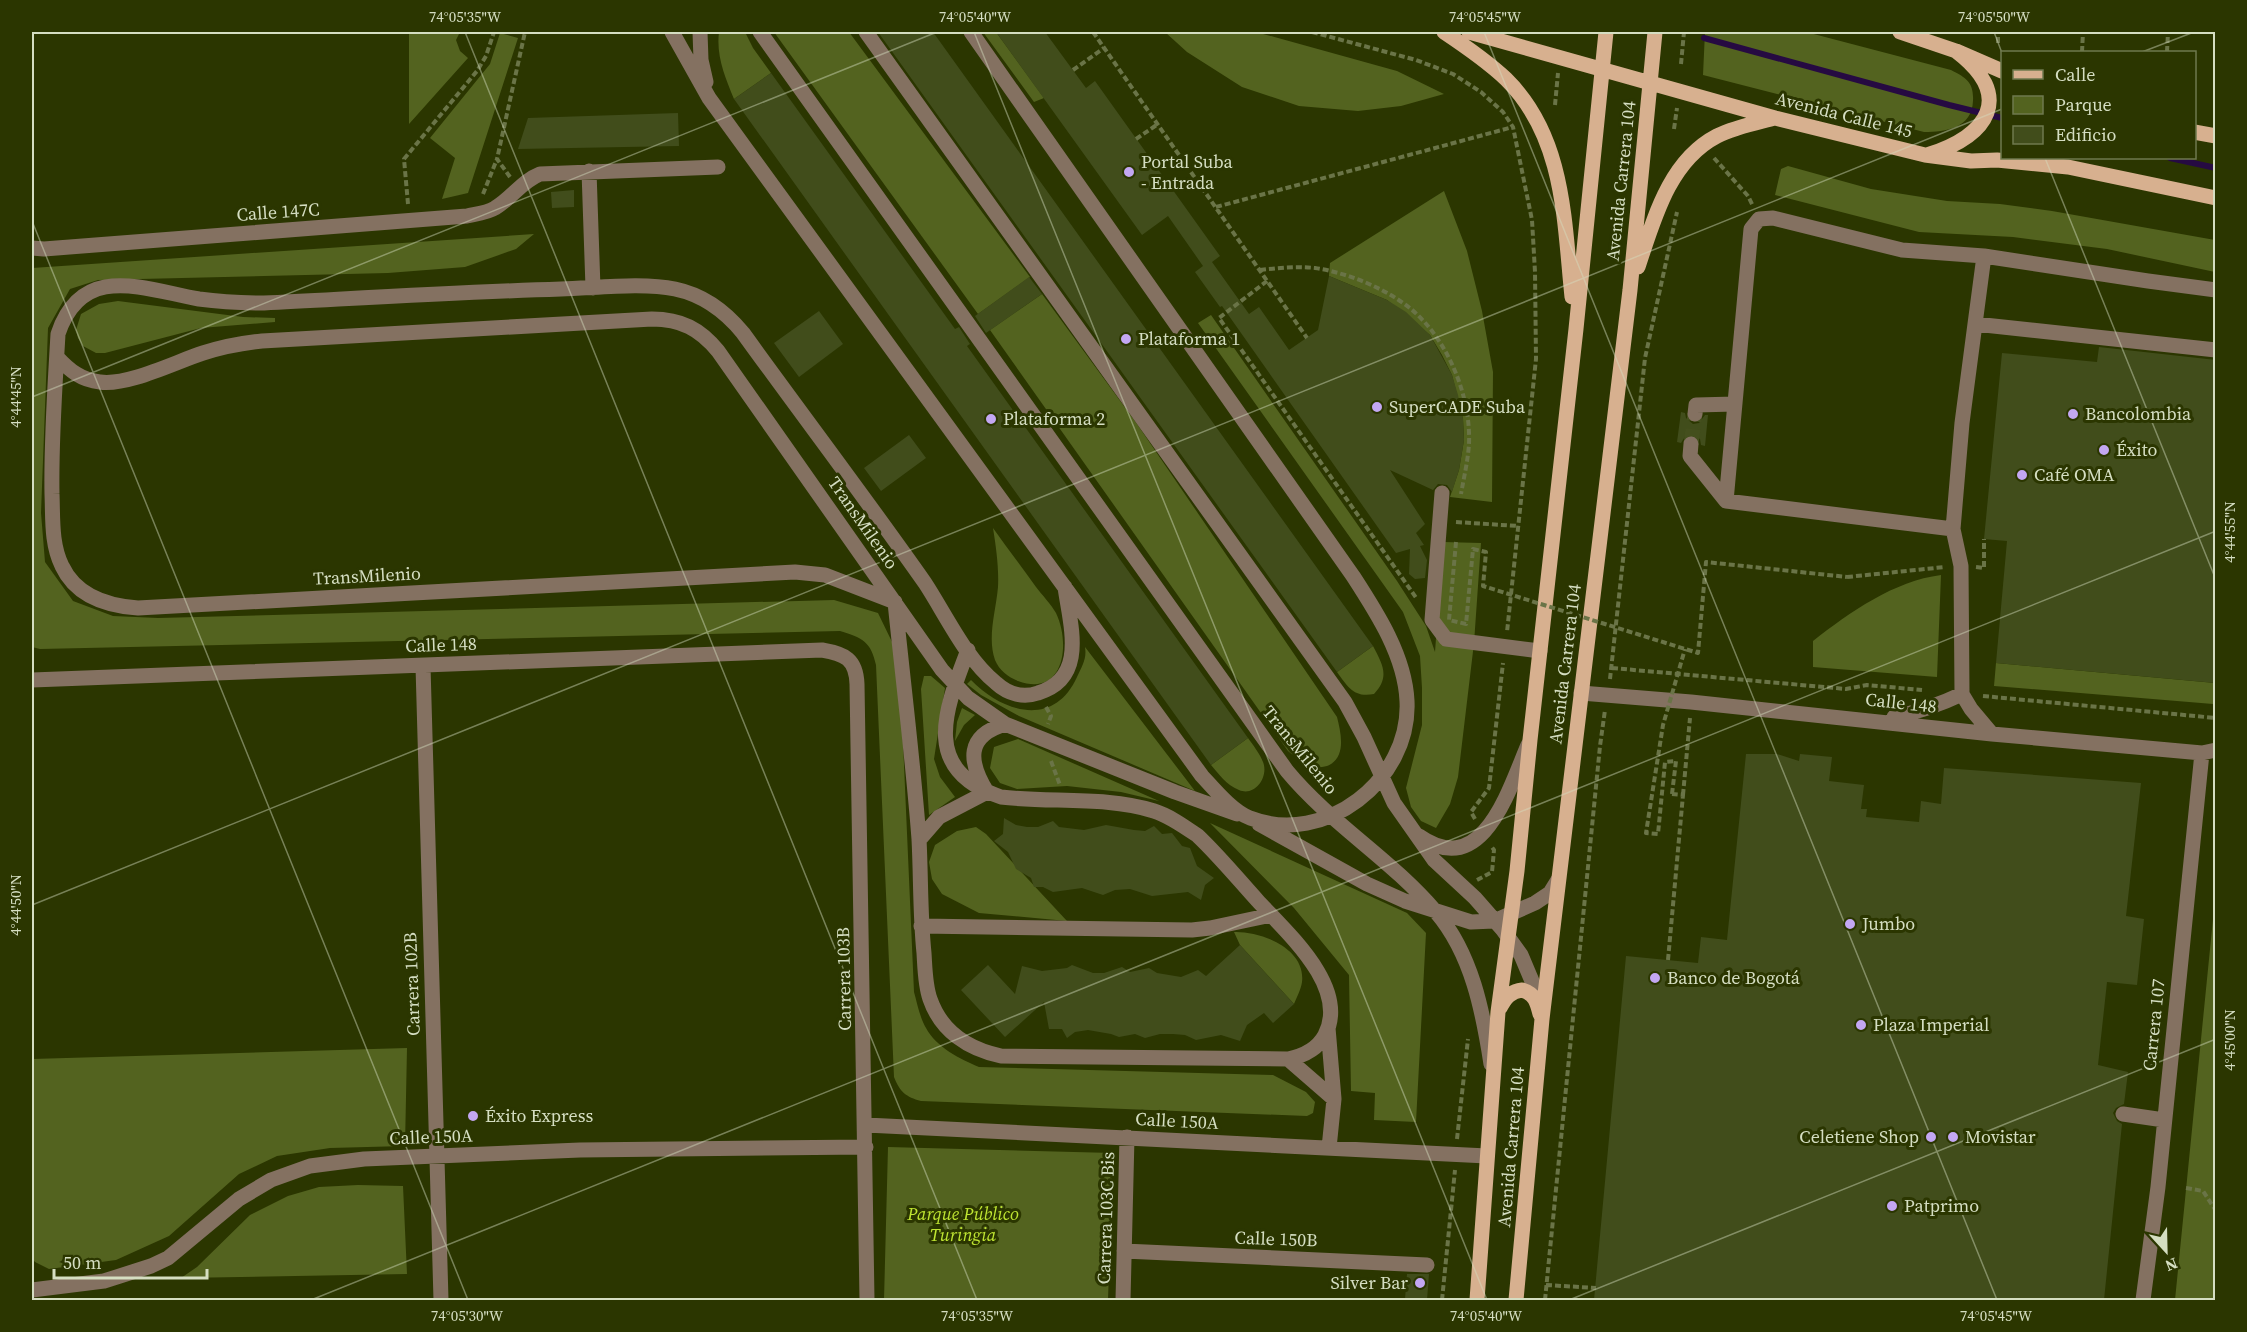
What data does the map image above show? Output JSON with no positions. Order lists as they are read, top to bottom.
{
  "streets": {
    "main road": ["Avenida Calle 145", "Avenida Carrera 104"],
    "street": [
      "Calle 147C",
      "TransMilenio",
      "Calle 148",
      "Carrera 103B",
      "Carrera 102B",
      "Carrera 107",
      "Calle 150A",
      "Carrera 103C Bis",
      "Calle 150B"
    ]
  },
  "crossings": [
    ["Avenida Calle 145", "Avenida Carrera 104"],
    ["Avenida Carrera 104", "TransMilenio"],
    ["Avenida Carrera 104", "Calle 148"],
    ["Avenida Carrera 104", "Calle 150A"],
    ["Calle 148", "Carrera 103B"],
    ["Calle 148", "Carrera 102B"],
    ["Calle 148", "Carrera 107"],
    ["Carrera 103B", "Calle 150A"],
    ["Carrera 102B", "Calle 150A"],
    ["Calle 150A", "Carrera 103C Bis"],
    ["Carrera 103C Bis", "Calle 150B"]
  ],
  "parks": ["Parque Público Turingia"],
  "places": [
    "Portal Suba - Entrada",
    "Plataforma 1",
    "SuperCADE Suba",
    "Bancolombia",
    "Plataforma 2",
    "Éxito",
    "Café OMA",
    "Jumbo",
    "Banco de Bogotá",
    "Plaza Imperial",
    "Éxito Express",
    "Celetiene Shop",
    "Movistar",
    "Patprimo",
    "Silver Bar"
  ],
  "legend": ["Calle", "Parque", "Edificio"],
  "scale_bar": "50 m",
  "north": "bottom",
  "coordinates": [
    "74°05'35\"W",
    "74°05'40\"W",
    "74°05'45\"W",
    "74°05'50\"W",
    "4°44'45\"N",
    "4°44'55\"N",
    "4°44'50\"N",
    "4°45'00\"N",
    "74°05'30\"W"
  ]
}
